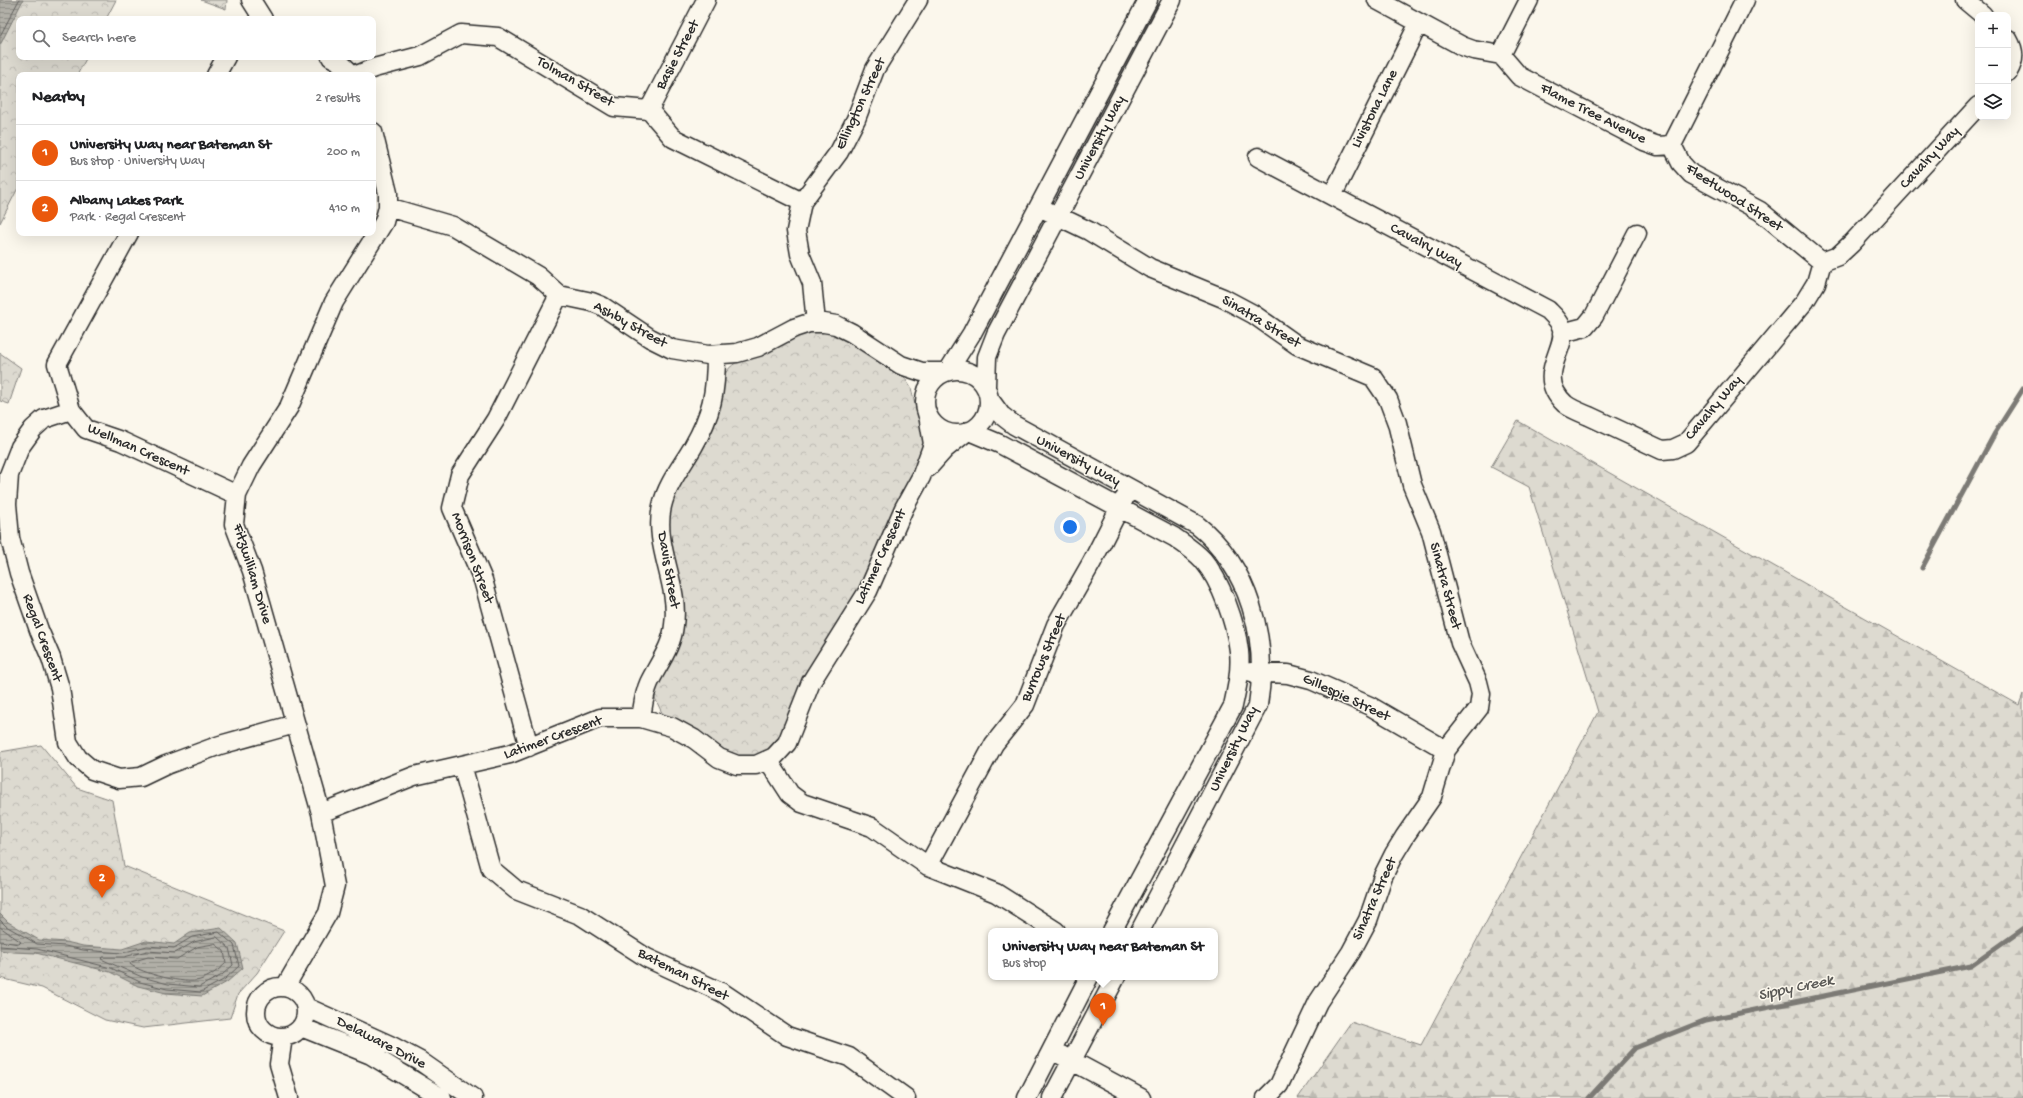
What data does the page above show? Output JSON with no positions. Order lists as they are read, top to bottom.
{
  "streets": {
    "street": [
      "Basie Street",
      "Tolman Street",
      "Ellington Street",
      "Livistona Lane",
      "Flame Tree Avenue",
      "University Way",
      "Cavalry Way",
      "Fleetwood Street",
      "Sinatra Street",
      "Ashby Street",
      "Wellman Crescent",
      "Latimer Crescent",
      "Morrison Street",
      "Davis Street",
      "Fitzwilliam Drive",
      "Regal Crescent",
      "Burrows Street",
      "Gillespie Street",
      "Bateman Street",
      "Delaware Drive"
    ]
  },
  "crossings": [
    ["Basie Street", "Tolman Street"],
    ["Ellington Street", "Ashby Street"],
    ["Livistona Lane", "Cavalry Way"],
    ["Flame Tree Avenue", "Fleetwood Street"],
    ["University Way", "Sinatra Street"],
    ["University Way", "Ashby Street"],
    ["University Way", "Latimer Crescent"],
    ["University Way", "Burrows Street"],
    ["University Way", "Gillespie Street"],
    ["Cavalry Way", "Fleetwood Street"],
    ["Sinatra Street", "Gillespie Street"],
    ["Ashby Street", "Latimer Crescent"],
    ["Ashby Street", "Morrison Street"],
    ["Ashby Street", "Davis Street"],
    ["Wellman Crescent", "Fitzwilliam Drive"],
    ["Wellman Crescent", "Regal Crescent"],
    ["Latimer Crescent", "Morrison Street"],
    ["Latimer Crescent", "Davis Street"],
    ["Latimer Crescent", "Fitzwilliam Drive"],
    ["Latimer Crescent", "Bateman Street"],
    ["Fitzwilliam Drive", "Regal Crescent"],
    ["Fitzwilliam Drive", "Delaware Drive"]
  ],
  "water": ["Sippy Creek"],
  "page": {
    "map_buttons": ["+", "−"],
    "search": "Search here",
    "heading": ["Nearby", "2 results"],
    "list": [
      {
        "mark": "1",
        "name": "University Way near Bateman St",
        "note": "Bus stop · University Way",
        "value": "200 m"
      },
      {
        "mark": "2",
        "name": "Albany Lakes Park",
        "note": "Park · Regal Crescent",
        "value": "410 m"
      }
    ],
    "pins": ["2", "1"],
    "popup": ["University Way near Bateman St", "Bus stop"]
  }
}
